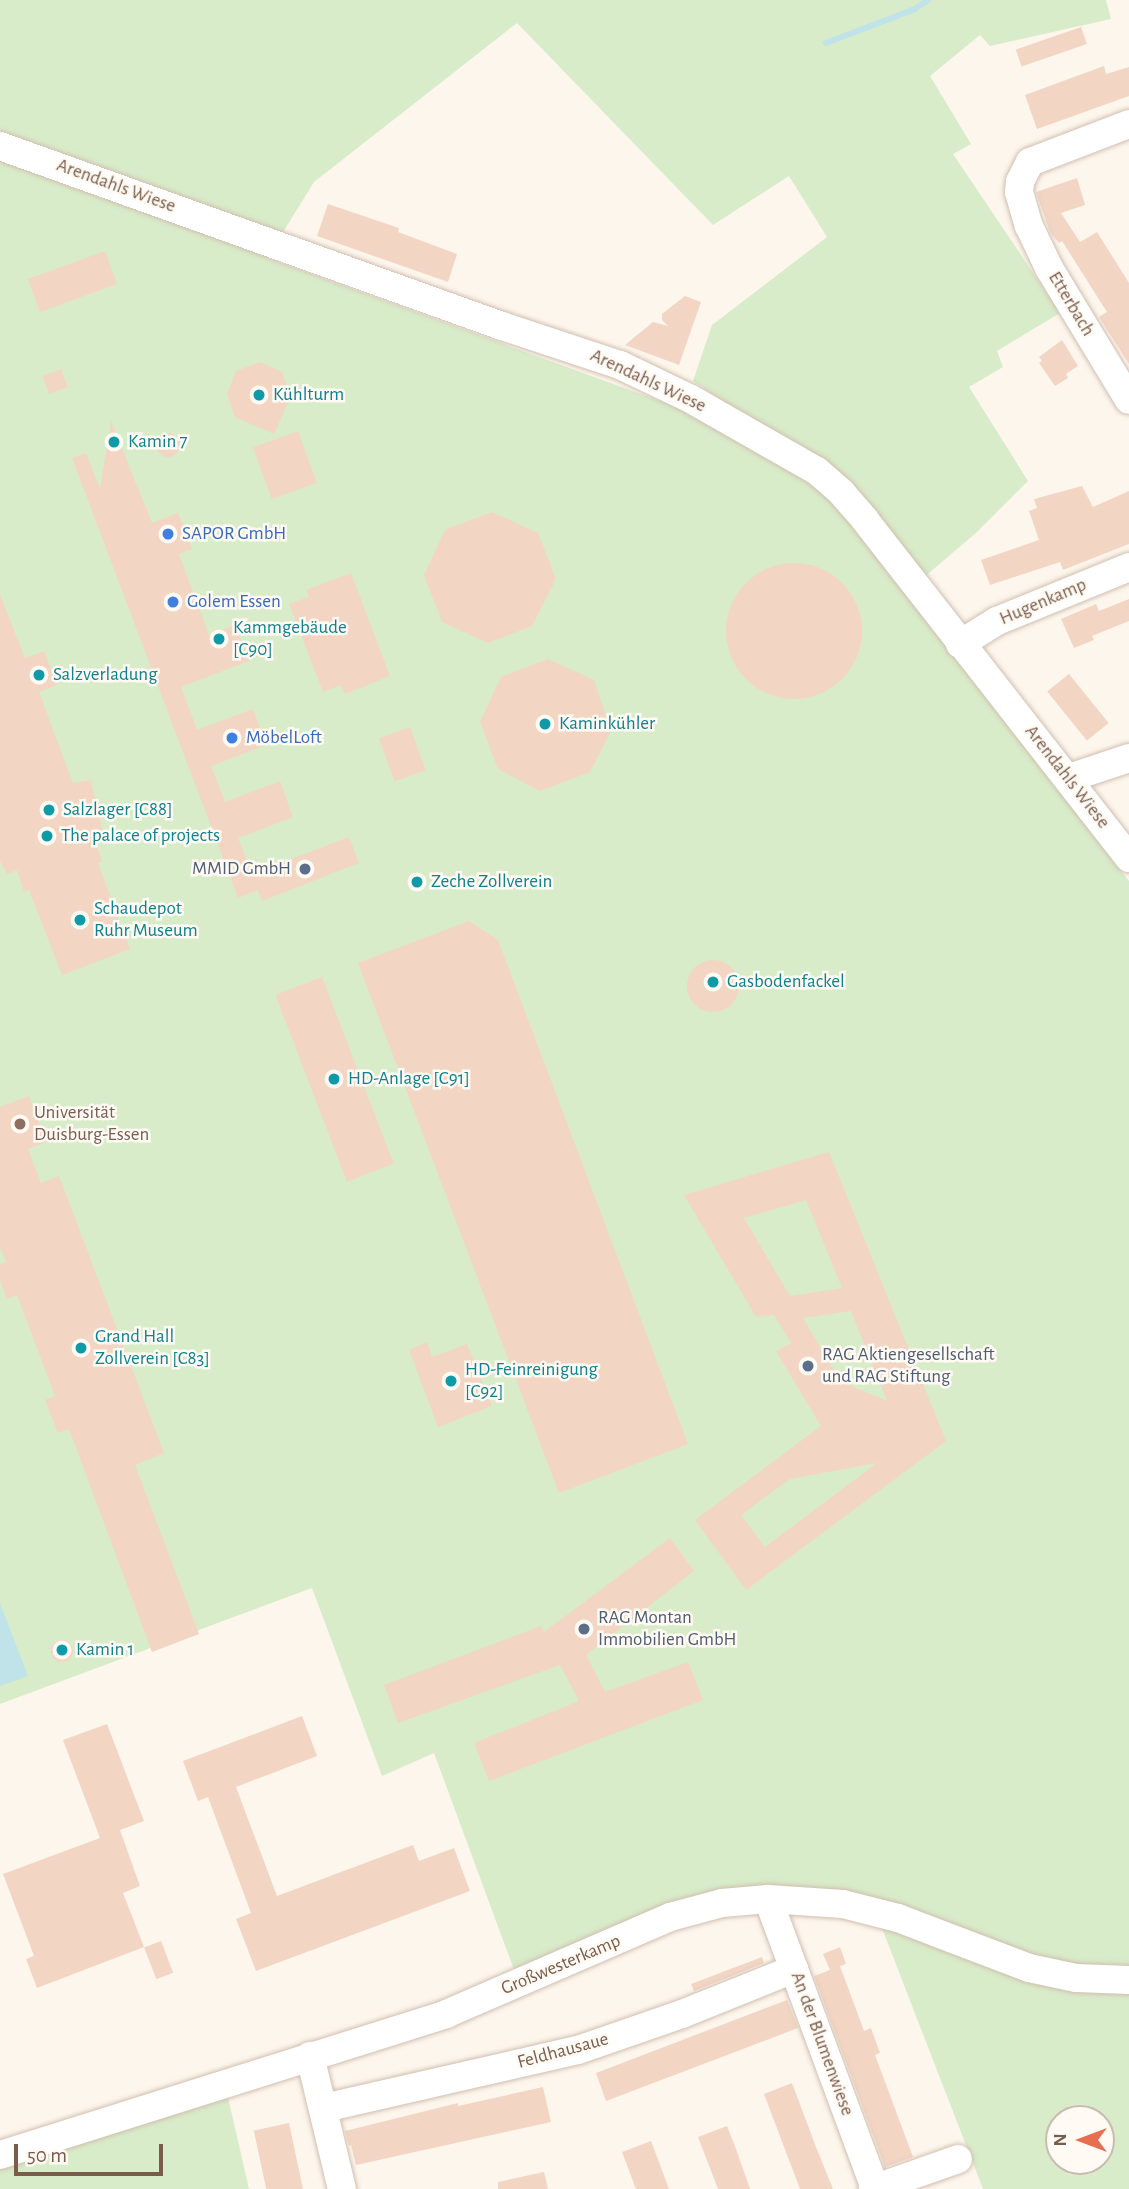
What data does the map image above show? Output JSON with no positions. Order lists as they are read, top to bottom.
{
  "streets": {
    "street": [
      "Arendahls Wiese",
      "Etterbach",
      "Hugenkamp",
      "Großwesterkamp",
      "An der Blumenwiese",
      "Feldhausaue"
    ]
  },
  "crossings": [
    ["Arendahls Wiese", "Hugenkamp"],
    ["Großwesterkamp", "An der Blumenwiese"],
    ["An der Blumenwiese", "Feldhausaue"]
  ],
  "places": [
    "Kühlturm",
    "Kamin 7",
    "SAPOR GmbH",
    "Golem Essen",
    "Kammgebäude [C90]",
    "Salzverladung",
    "Kaminkühler",
    "MöbelLoft",
    "Salzlager [C88]",
    "The palace of projects",
    "MMID GmbH",
    "Zeche Zollverein",
    "Schaudepot Ruhr Museum",
    "Gasbodenfackel",
    "HD-Anlage [C91]",
    "Universität Duisburg-Essen",
    "Grand Hall Zollverein [C83]",
    "RAG Aktiengesellschaft und RAG Stiftung",
    "HD-Feinreinigung [C92]",
    "RAG Montan Immobilien GmbH",
    "Kamin 1"
  ],
  "scale_bar": "50 m",
  "north": "left"
}
